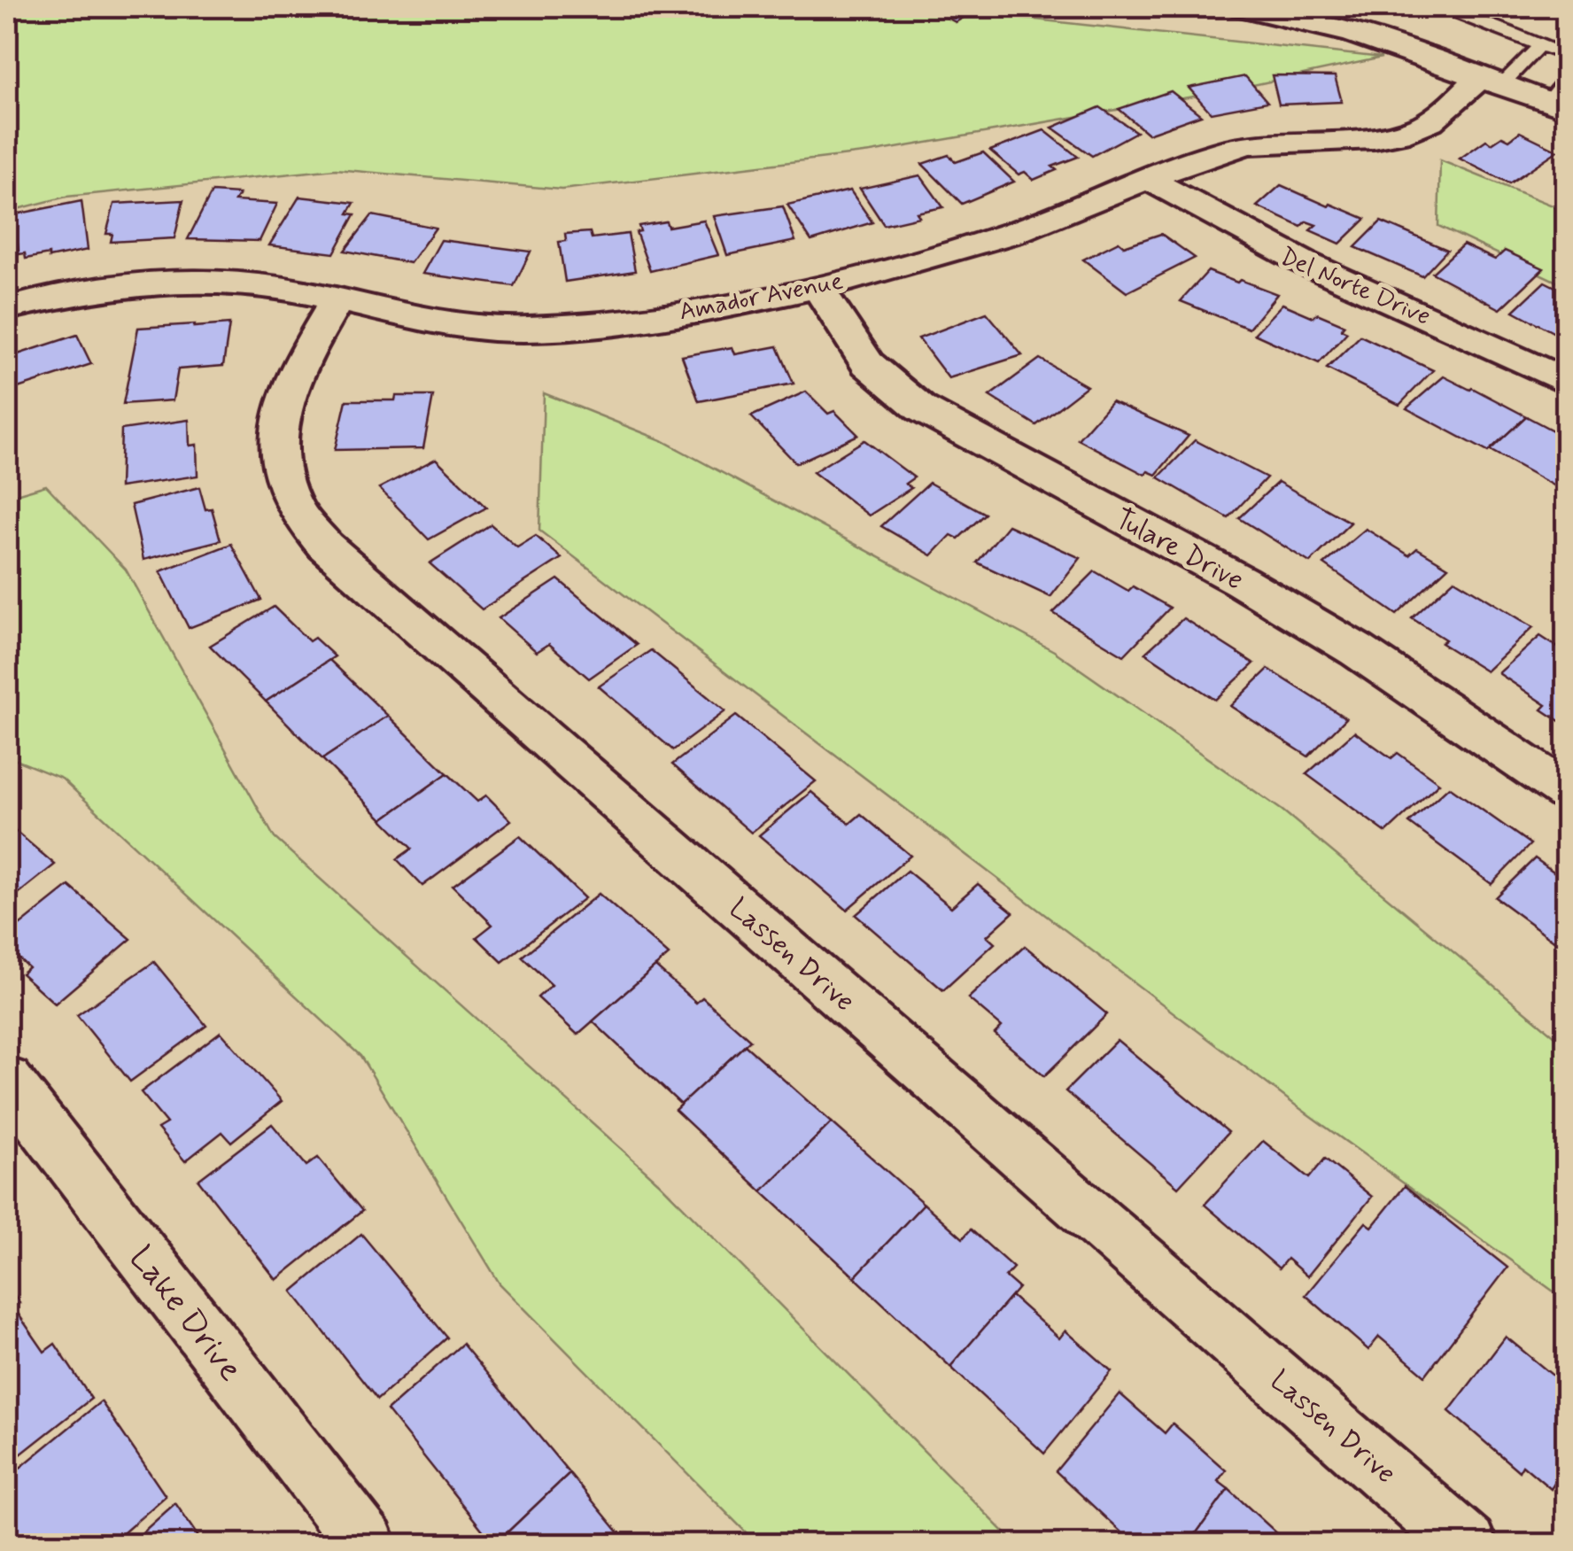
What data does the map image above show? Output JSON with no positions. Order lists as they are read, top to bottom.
{
  "streets": {
    "street": [
      "Del Norte Drive",
      "Amador Avenue",
      "Tulare Drive",
      "Lassen Drive",
      "Lake Drive"
    ]
  },
  "crossings": [
    ["Del Norte Drive", "Amador Avenue"],
    ["Amador Avenue", "Tulare Drive"],
    ["Amador Avenue", "Lassen Drive"]
  ]
}
